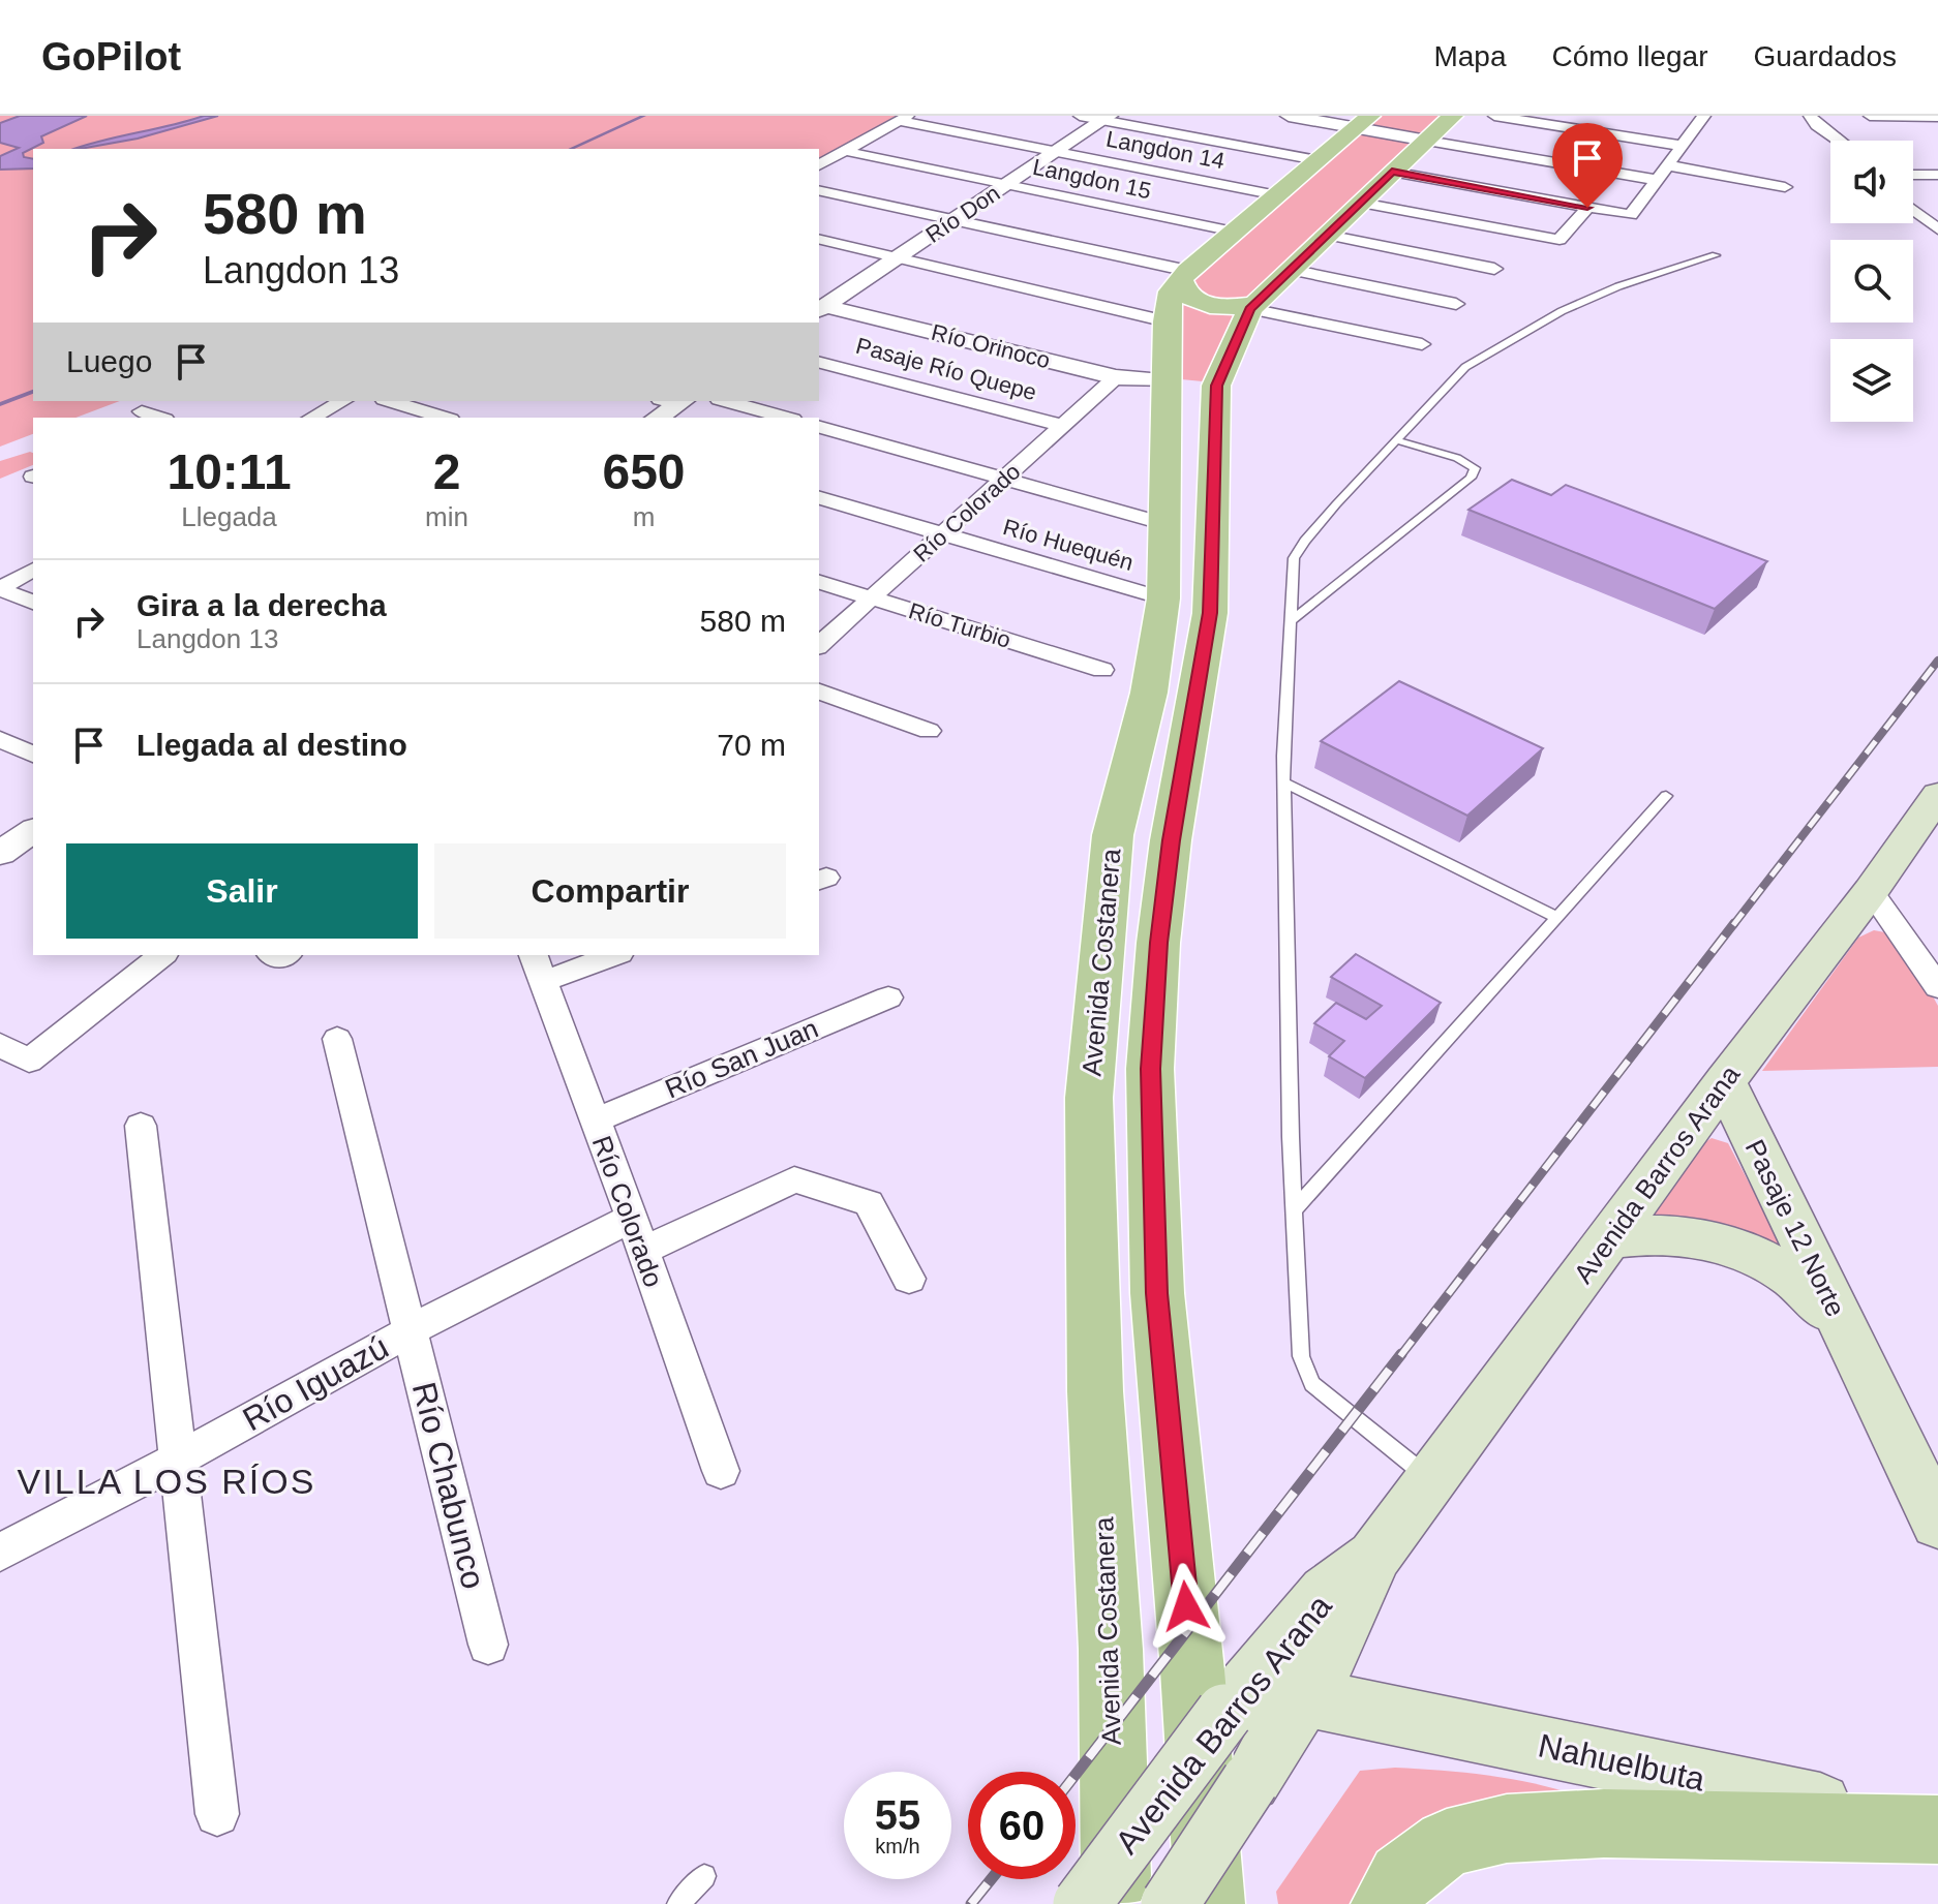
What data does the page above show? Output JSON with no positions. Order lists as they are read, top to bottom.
{
  "streets": {
    "main road": [
      "Avenida Costanera",
      "Avenida Barros Arana",
      "Pasaje 12 Norte",
      "Nahuelbuta"
    ],
    "street": [
      "Langdon 14",
      "Langdon 15",
      "Río Don",
      "Río Orinoco",
      "Pasaje Río Quepe",
      "Río Colorado",
      "Río Huequén",
      "Río Turbio",
      "Río San Juan",
      "Río Iguazú",
      "Río Chabunco"
    ]
  },
  "crossings": [
    ["Langdon 14", "Río Don"],
    ["Langdon 14", "Avenida Costanera"],
    ["Langdon 15", "Río Don"],
    ["Langdon 15", "Avenida Costanera"],
    ["Río Don", "Río Orinoco"],
    ["Río Orinoco", "Río Colorado"],
    ["Río Orinoco", "Avenida Costanera"],
    ["Pasaje Río Quepe", "Río Colorado"],
    ["Río Colorado", "Río Huequén"],
    ["Río Colorado", "Río Turbio"],
    ["Río Colorado", "Río San Juan"],
    ["Río Colorado", "Río Iguazú"],
    ["Río Huequén", "Avenida Costanera"],
    ["Avenida Costanera", "Avenida Barros Arana"],
    ["Avenida Barros Arana", "Pasaje 12 Norte"],
    ["Avenida Barros Arana", "Nahuelbuta"],
    ["Río Iguazú", "Río Chabunco"]
  ],
  "districts": ["VILLA LOS RÍOS"],
  "page": {
    "header": "GoPilot",
    "nav": ["Mapa", "Cómo llegar", "Guardados"],
    "turn": ["580 m", "Langdon 13"],
    "then": "Luego",
    "eta": [
      "10:11",
      "Llegada",
      "2",
      "min",
      "650",
      "m"
    ],
    "list": [
      {
        "name": "Gira a la derecha",
        "note": "Langdon 13",
        "value": "580 m"
      },
      {
        "name": "Llegada al destino",
        "value": "70 m"
      }
    ],
    "buttons": ["Salir", "Compartir"],
    "speed": "55 km/h",
    "limit": "60"
  }
}
